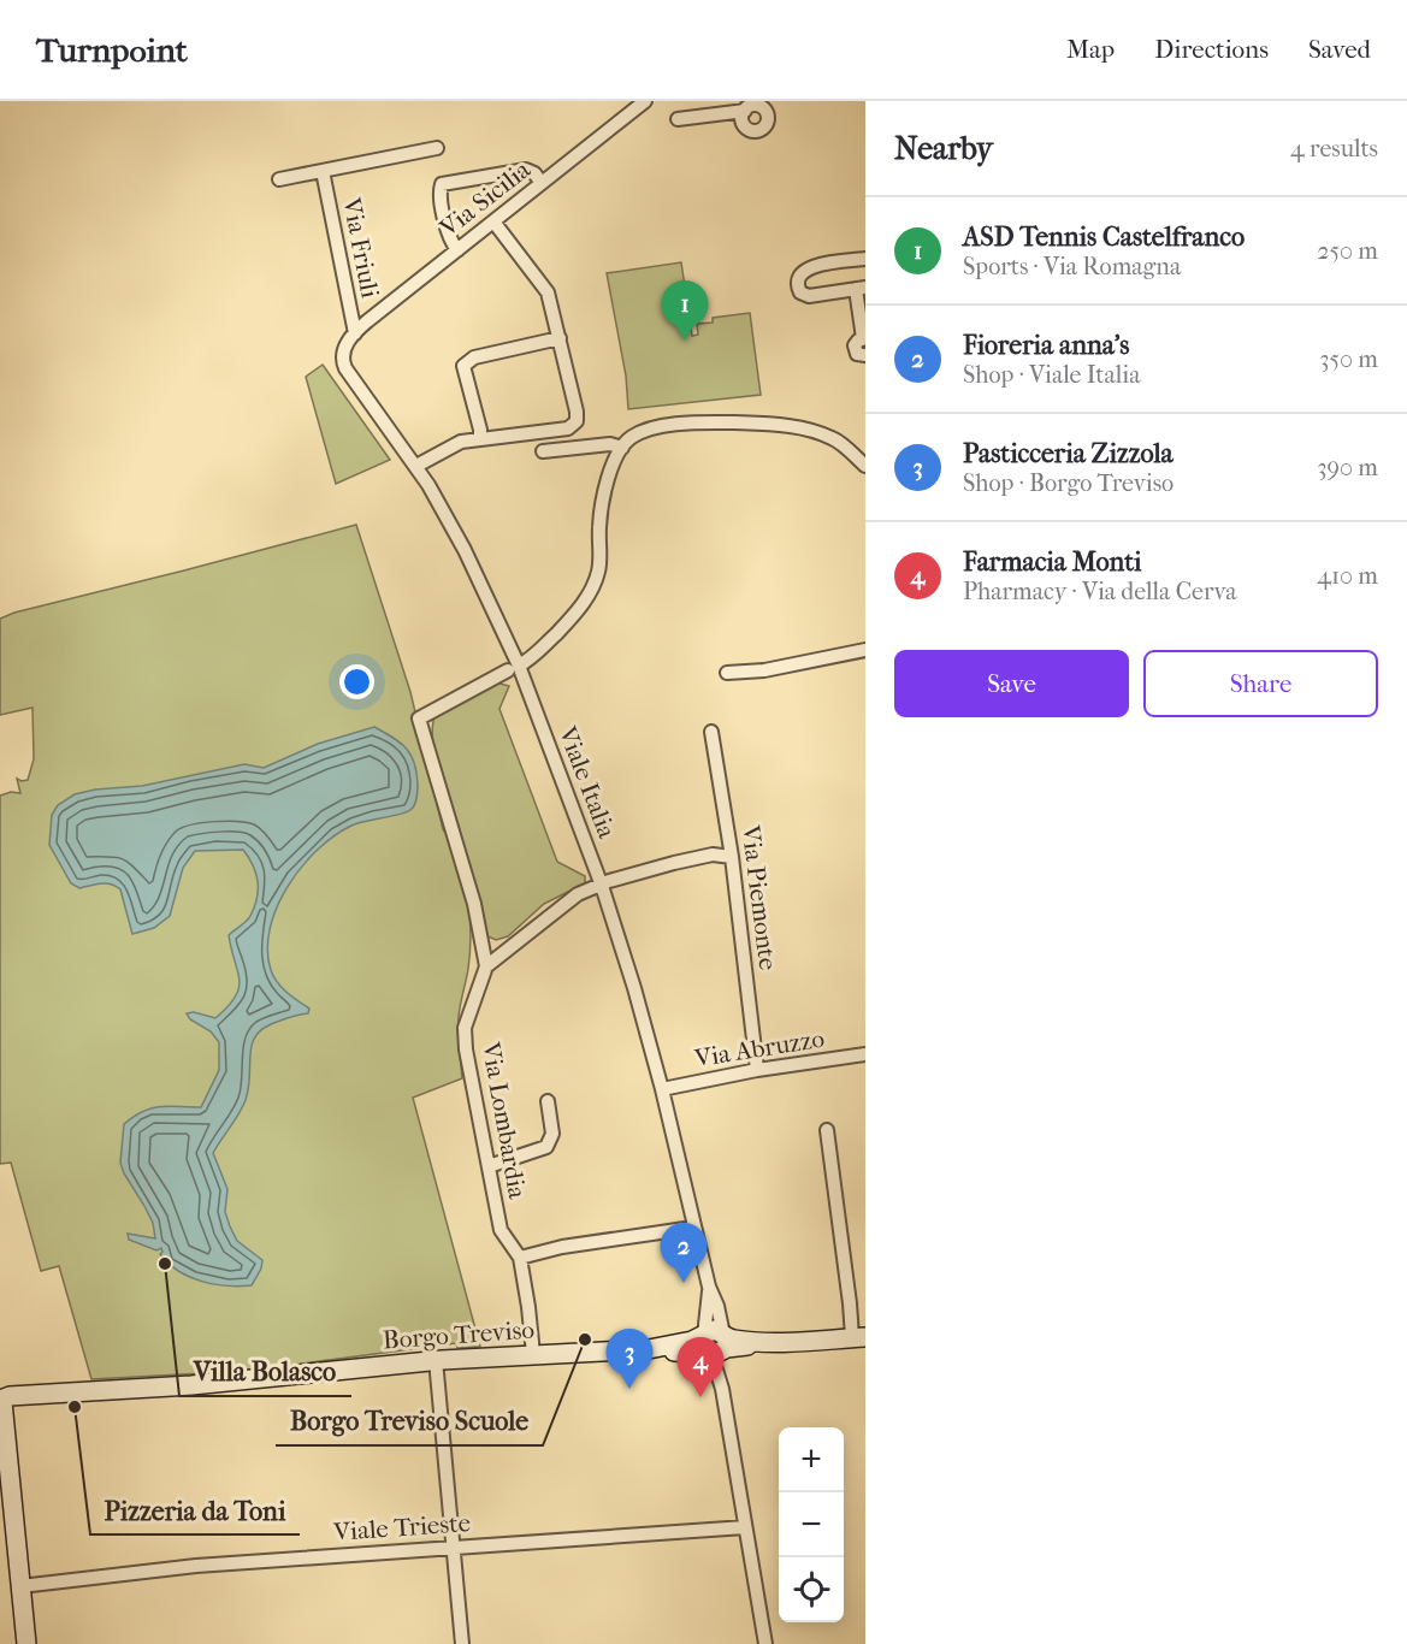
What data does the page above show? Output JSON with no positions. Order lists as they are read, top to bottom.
{
  "streets": {
    "street": [
      "Via Sicilia",
      "Via Friuli",
      "Viale Italia",
      "Via Piemonte",
      "Via Abruzzo",
      "Via Lombardia",
      "Borgo Treviso",
      "Viale Trieste"
    ]
  },
  "crossings": [
    ["Via Sicilia", "Via Friuli"],
    ["Via Sicilia", "Viale Italia"],
    ["Via Friuli", "Viale Italia"],
    ["Viale Italia", "Via Abruzzo"],
    ["Viale Italia", "Borgo Treviso"],
    ["Via Piemonte", "Via Abruzzo"],
    ["Via Lombardia", "Borgo Treviso"]
  ],
  "places": ["Villa Bolasco", "Borgo Treviso Scuole", "Pizzeria da Toni"],
  "page": {
    "header": "Turnpoint",
    "nav": ["Map", "Directions", "Saved"],
    "heading": ["Nearby", "4 results"],
    "list": [
      {
        "mark": "1",
        "name": "ASD Tennis Castelfranco",
        "note": "Sports · Via Romagna",
        "value": "250 m"
      },
      {
        "mark": "2",
        "name": "Fioreria anna's",
        "note": "Shop · Viale Italia",
        "value": "350 m"
      },
      {
        "mark": "3",
        "name": "Pasticceria Zizzola",
        "note": "Shop · Borgo Treviso",
        "value": "390 m"
      },
      {
        "mark": "4",
        "name": "Farmacia Monti",
        "note": "Pharmacy · Via della Cerva",
        "value": "410 m"
      }
    ],
    "pins": [
      "1",
      "2",
      "3",
      "4"
    ],
    "buttons": ["Save", "Share"],
    "map_buttons": ["+", "−"]
  }
}
